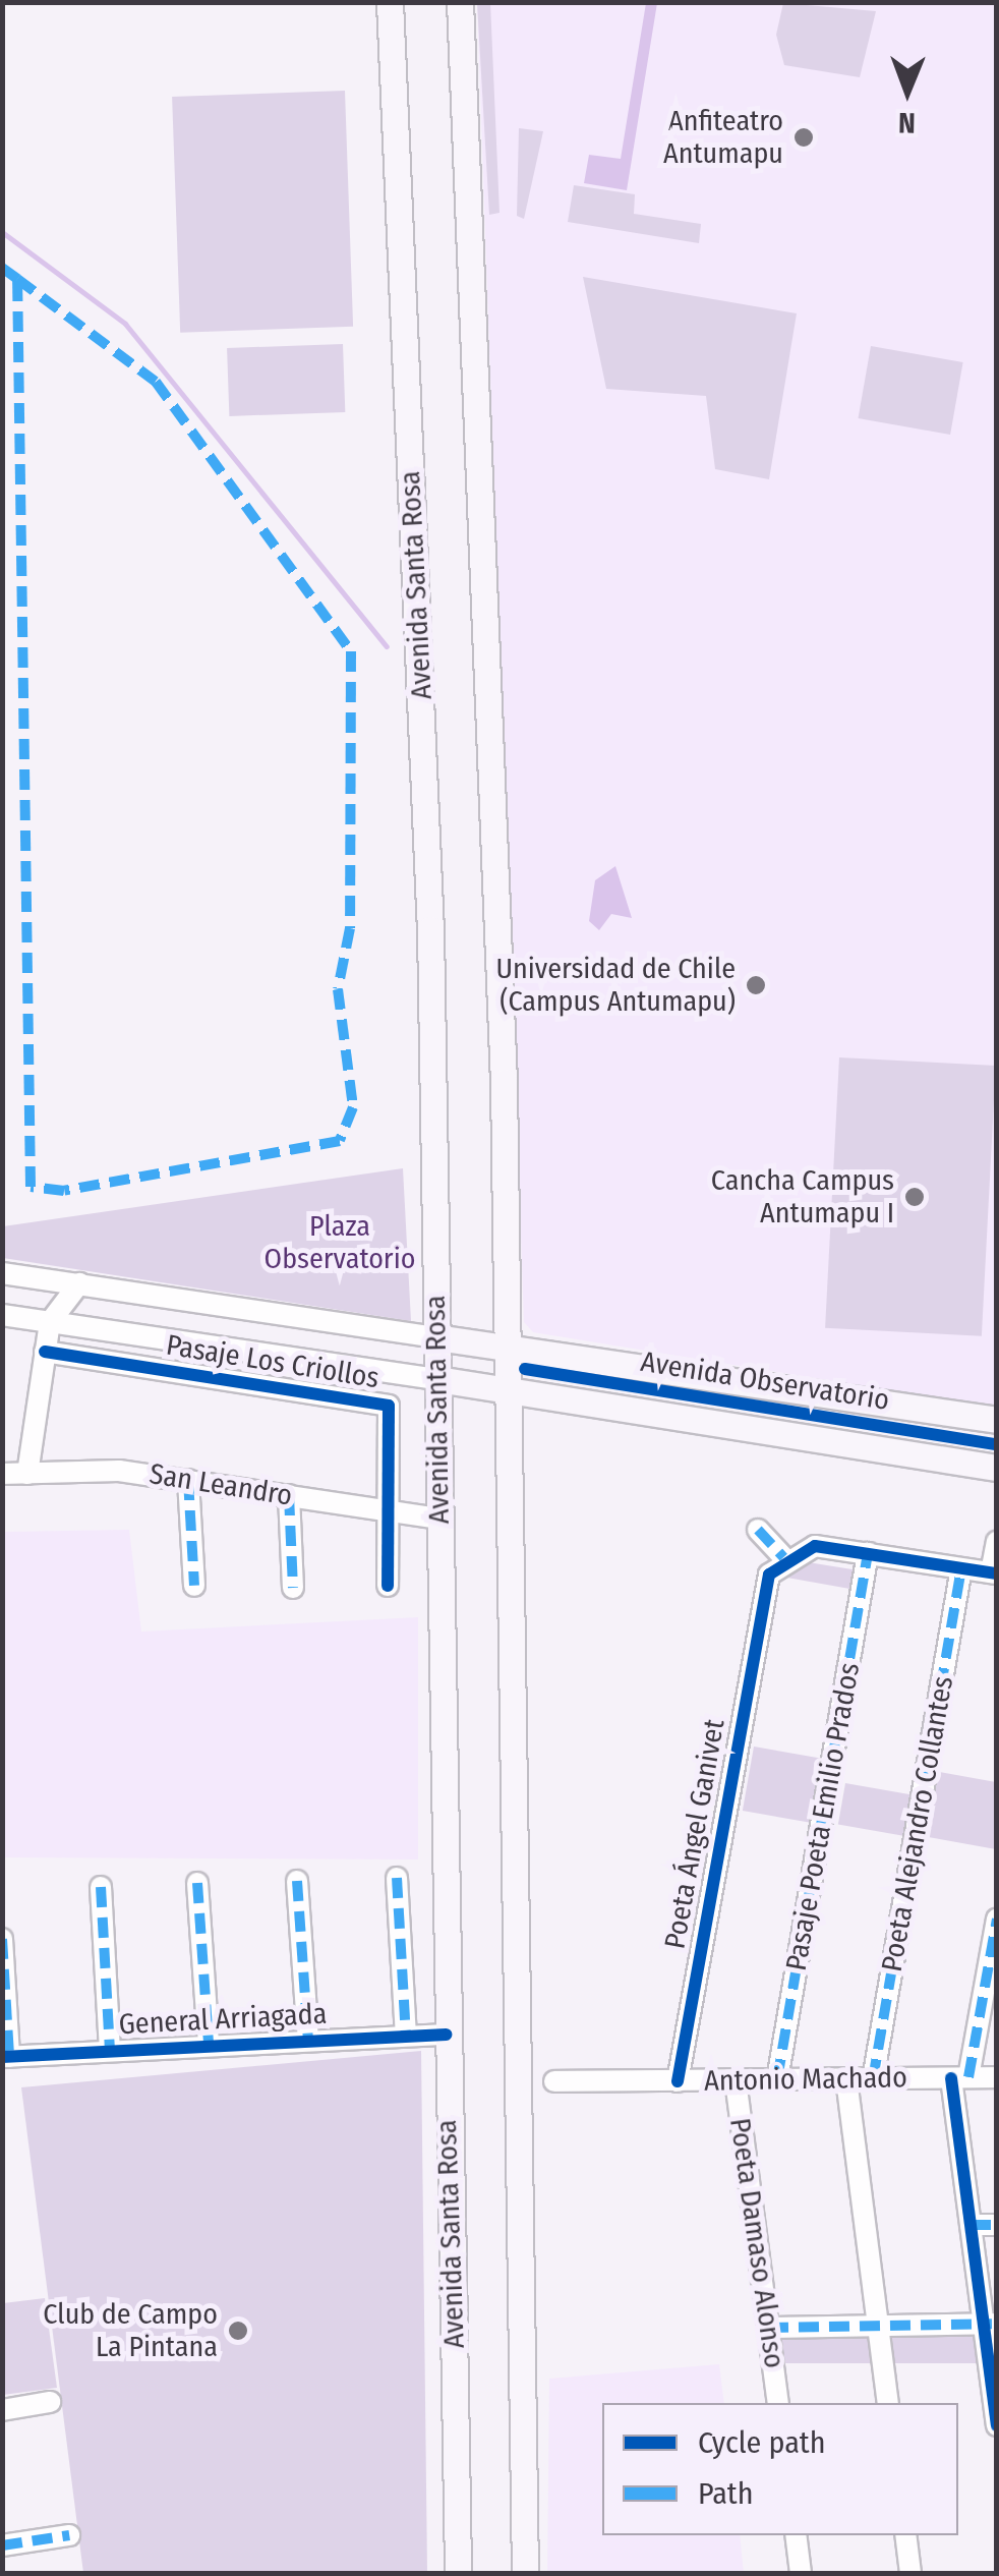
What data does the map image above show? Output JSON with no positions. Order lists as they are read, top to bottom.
{
  "streets": {
    "main road": ["Avenida Santa Rosa", "Avenida Observatorio"],
    "street": [
      "Pasaje Los Criollos",
      "San Leandro",
      "Pasaje Poeta Emilio Prados",
      "Poeta Alejandro Collantes",
      "Poeta Ángel Ganivet",
      "General Arriagada",
      "Antonio Machado",
      "Poeta Damaso Alonso"
    ]
  },
  "crossings": [
    ["Avenida Santa Rosa", "Avenida Observatorio"],
    ["Avenida Santa Rosa", "San Leandro"],
    ["Avenida Santa Rosa", "General Arriagada"],
    ["Pasaje Los Criollos", "San Leandro"],
    ["Pasaje Poeta Emilio Prados", "Antonio Machado"],
    ["Poeta Alejandro Collantes", "Antonio Machado"],
    ["Poeta Ángel Ganivet", "Antonio Machado"],
    ["Antonio Machado", "Poeta Damaso Alonso"]
  ],
  "parks": ["Plaza Observatorio"],
  "places": [
    "Anfiteatro Antumapu",
    "Universidad de Chile (Campus Antumapu)",
    "Cancha Campus Antumapu I",
    "Club de Campo La Pintana"
  ],
  "legend": ["Cycle path", "Path"],
  "north": "bottom"
}
